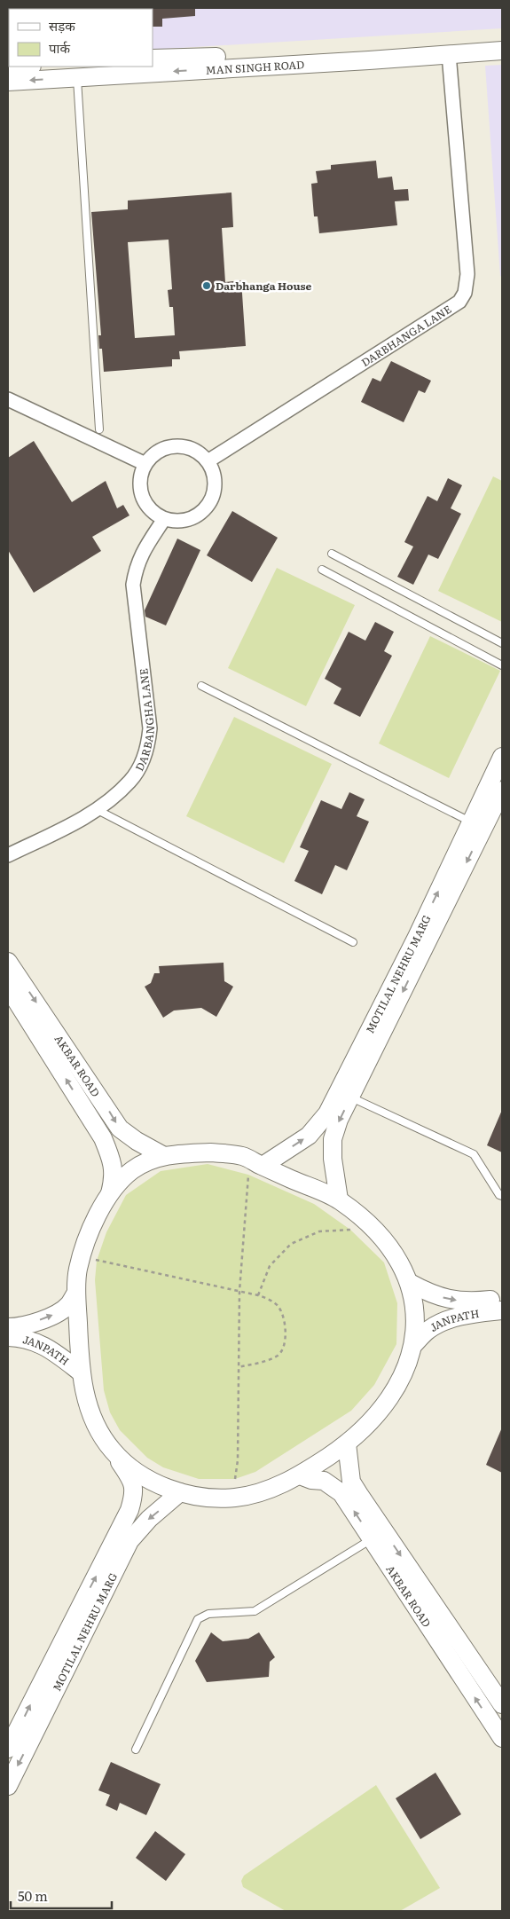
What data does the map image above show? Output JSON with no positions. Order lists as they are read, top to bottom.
{
  "streets": {
    "main road": [
      "MAN SINGH ROAD",
      "MOTILAL NEHRU MARG",
      "AKBAR ROAD",
      "JANPATH"
    ],
    "street": ["DARBHANGA LANE", "DARBANGHA LANE"]
  },
  "crossings": [
    ["MAN SINGH ROAD", "DARBHANGA LANE"],
    ["DARBHANGA LANE", "DARBANGHA LANE"]
  ],
  "places": ["Darbhanga House"],
  "legend": ["सड़क", "पार्क"],
  "scale_bar": "50 m"
}
